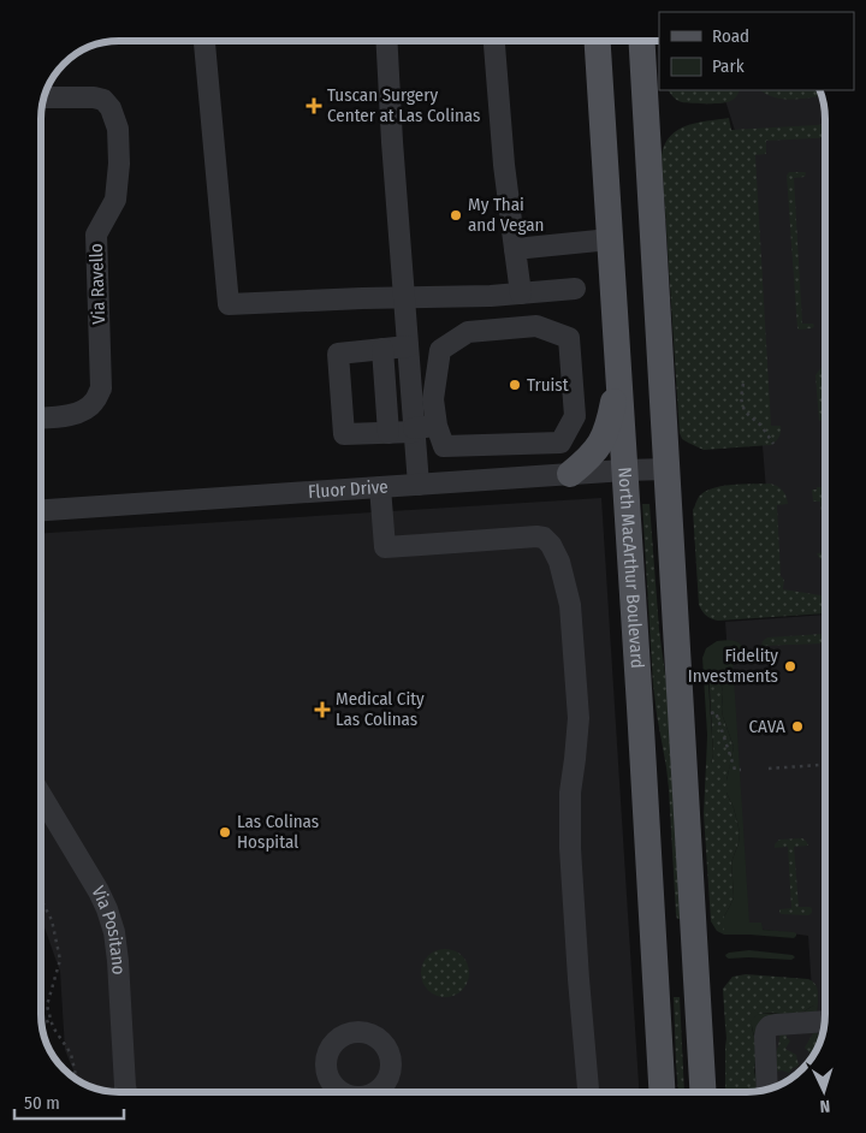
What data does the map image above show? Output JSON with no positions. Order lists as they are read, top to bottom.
{
  "streets": {
    "main road": ["North MacArthur Boulevard"],
    "street": ["Via Ravello", "Fluor Drive", "Via Positano"]
  },
  "crossings": [
    ["Fluor Drive", "North MacArthur Boulevard"]
  ],
  "places": {
    "health": ["Tuscan Surgery Center at Las Colinas", "Medical City Las Colinas"],
    "other": [
      "My Thai and Vegan",
      "Truist",
      "Fidelity Investments",
      "CAVA",
      "Las Colinas Hospital"
    ]
  },
  "legend": ["Road", "Park"],
  "scale_bar": "50 m",
  "north": "bottom"
}
